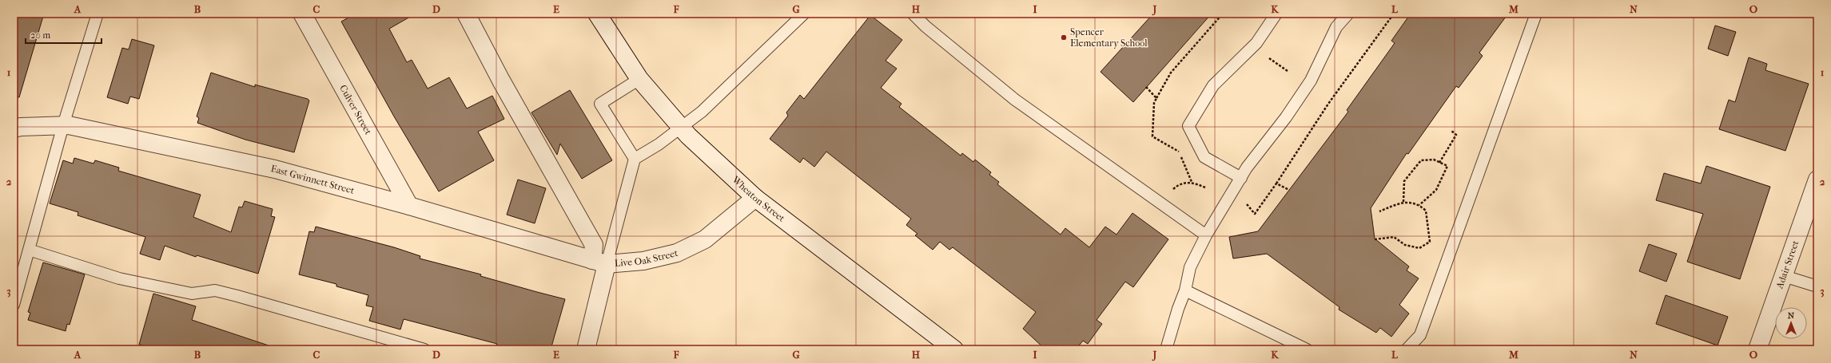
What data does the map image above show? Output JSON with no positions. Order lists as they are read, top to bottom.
{
  "streets": {
    "street": [
      "Culver Street",
      "East Gwinnett Street",
      "Wheaton Street",
      "Live Oak Street",
      "Adair Street"
    ]
  },
  "crossings": [
    ["Culver Street", "East Gwinnett Street"],
    ["East Gwinnett Street", "Live Oak Street"],
    ["Wheaton Street", "Live Oak Street"]
  ],
  "places": ["Spencer Elementary School"],
  "scale_bar": "20 m",
  "north": "top",
  "grid": {
    "columns": [
      "A",
      "B",
      "C",
      "D",
      "E",
      "F",
      "G",
      "H",
      "I",
      "J",
      "K",
      "L",
      "M",
      "N",
      "O"
    ],
    "rows": ["1", "2", "3"]
  }
}
